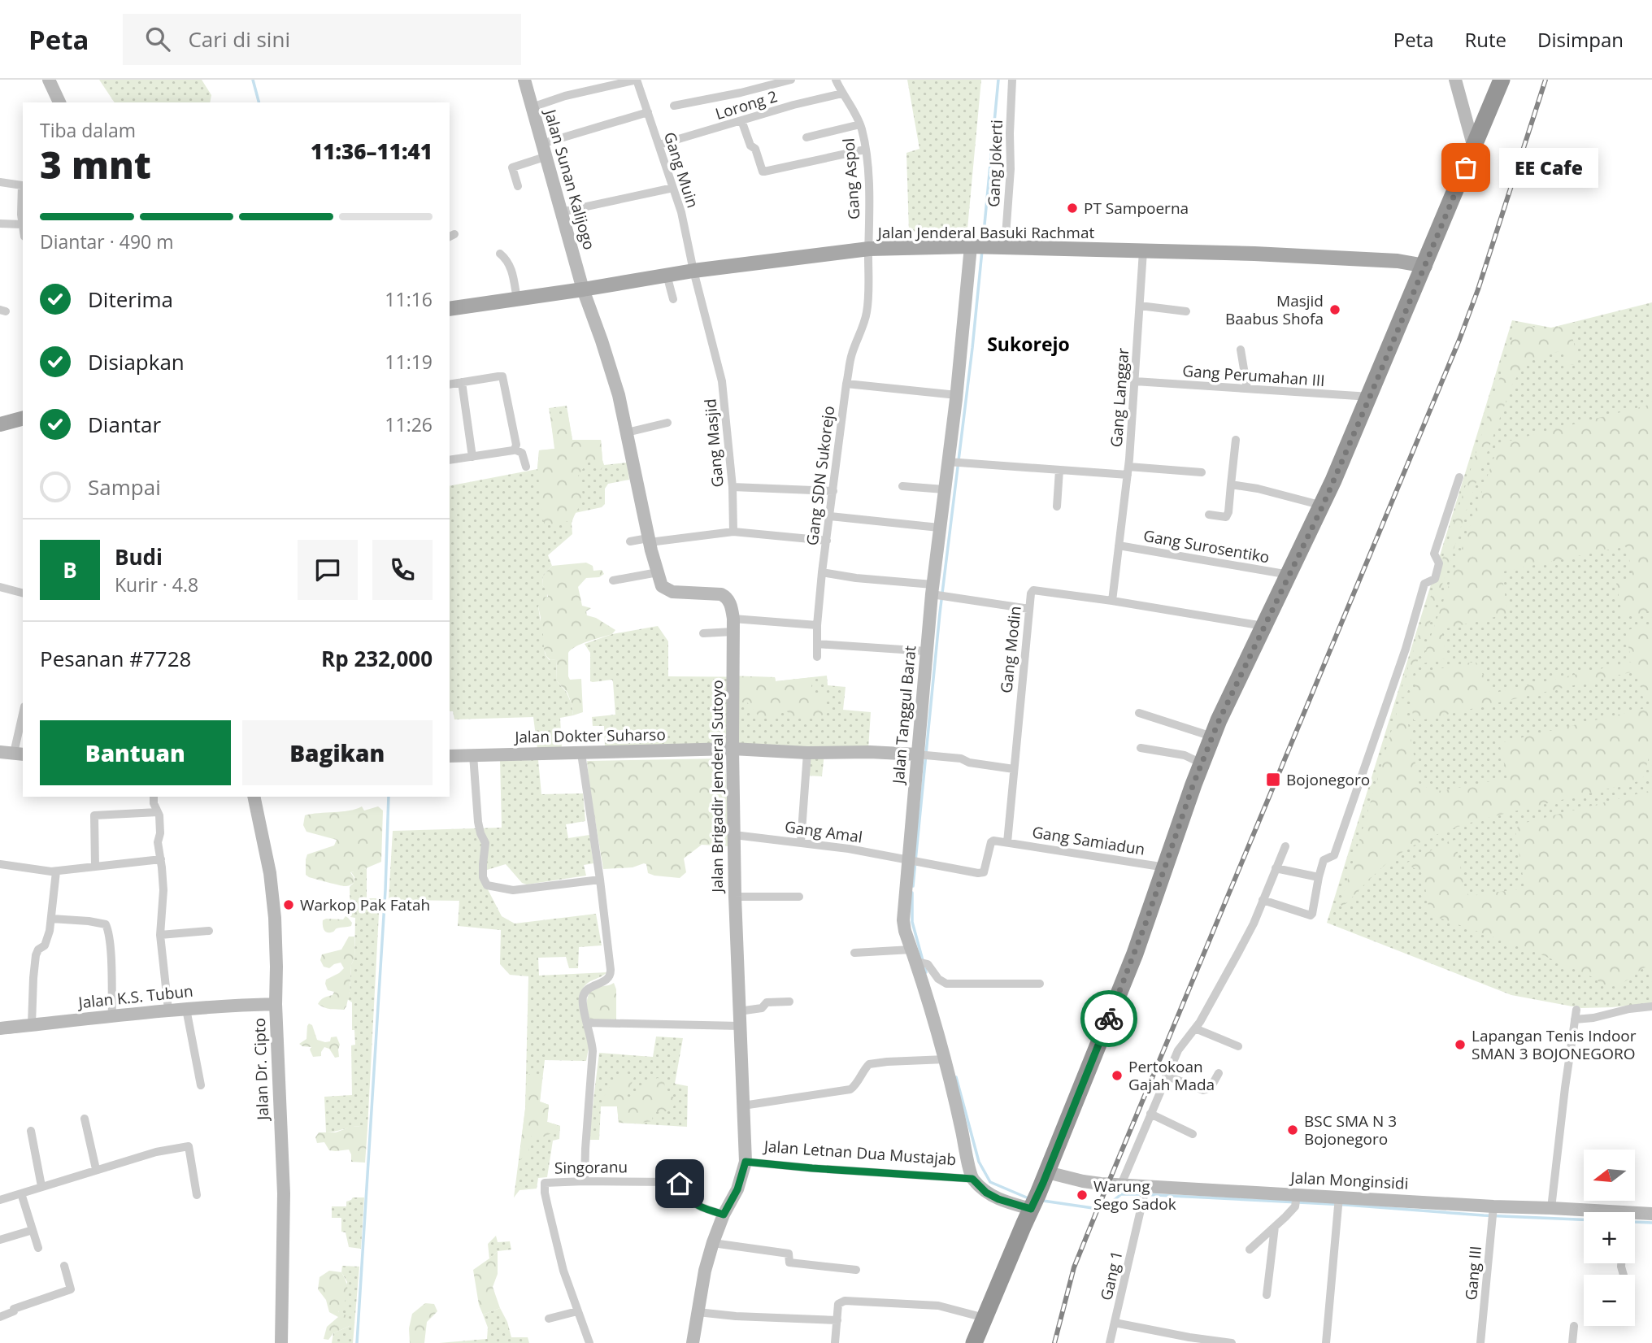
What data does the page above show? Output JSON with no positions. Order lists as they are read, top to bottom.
{
  "streets": {
    "main road": ["Jalan Jenderal Basuki Rachmat"],
    "street": [
      "Lorong 2",
      "Gang Jokerti",
      "Gang Muin",
      "Gang Aspol",
      "Jalan Sunan Kalijogo",
      "Gang Perumahan III",
      "Gang Langgar",
      "Gang Masjid",
      "Gang SDN Sukorejo",
      "Gang Surosentiko",
      "Gang Modin",
      "Jalan Tanggul Barat",
      "Jalan Dokter Suharso",
      "Jalan Brigadir Jenderal Sutoyo",
      "Gang Amal",
      "Gang Samiadun",
      "Jalan K.S. Tubun",
      "Jalan Dr. Cipto",
      "Jalan Letnan Dua Mustajab",
      "Singoranu",
      "Jalan Monginsidi",
      "Gang III",
      "Gang 1"
    ]
  },
  "crossings": [
    ["Lorong 2", "Gang Muin"],
    ["Lorong 2", "Gang Aspol"],
    ["Gang Jokerti", "Jalan Jenderal Basuki Rachmat"],
    ["Gang Muin", "Jalan Jenderal Basuki Rachmat"],
    ["Gang Muin", "Gang Masjid"],
    ["Gang Aspol", "Jalan Jenderal Basuki Rachmat"],
    ["Gang Aspol", "Gang SDN Sukorejo"],
    ["Jalan Sunan Kalijogo", "Jalan Jenderal Basuki Rachmat"],
    ["Jalan Sunan Kalijogo", "Jalan Brigadir Jenderal Sutoyo"],
    ["Jalan Jenderal Basuki Rachmat", "Gang Langgar"],
    ["Jalan Jenderal Basuki Rachmat", "Gang Masjid"],
    ["Jalan Jenderal Basuki Rachmat", "Gang SDN Sukorejo"],
    ["Jalan Jenderal Basuki Rachmat", "Jalan Tanggul Barat"],
    ["Jalan Jenderal Basuki Rachmat", "Jalan Brigadir Jenderal Sutoyo"],
    ["Gang Perumahan III", "Gang Langgar"],
    ["Gang Langgar", "Gang Surosentiko"],
    ["Gang Langgar", "Gang Modin"],
    ["Gang Modin", "Gang Amal"],
    ["Gang Modin", "Gang Samiadun"],
    ["Jalan Tanggul Barat", "Jalan Dokter Suharso"],
    ["Jalan Tanggul Barat", "Gang Amal"],
    ["Jalan Tanggul Barat", "Jalan Letnan Dua Mustajab"],
    ["Jalan Dokter Suharso", "Jalan Brigadir Jenderal Sutoyo"],
    ["Jalan Brigadir Jenderal Sutoyo", "Gang Amal"],
    ["Jalan Brigadir Jenderal Sutoyo", "Jalan Letnan Dua Mustajab"],
    ["Jalan Brigadir Jenderal Sutoyo", "Singoranu"],
    ["Gang Amal", "Gang Samiadun"],
    ["Jalan K.S. Tubun", "Jalan Dr. Cipto"],
    ["Jalan Monginsidi", "Gang III"],
    ["Jalan Monginsidi", "Gang 1"]
  ],
  "districts": ["Sukorejo"],
  "places": {
    "other": [
      "EE Cafe",
      "PT Sampoerna",
      "Masjid Baabus Shofa",
      "Warkop Pak Fatah",
      "Lapangan Tenis Indoor SMAN 3 BOJONEGORO",
      "Pertokoan Gajah Mada",
      "BSC SMA N 3 Bojonegoro",
      "Warung Sego Sadok"
    ],
    "transit": ["Bojonegoro"]
  },
  "north": "left",
  "page": {
    "header": "Peta",
    "search": "Cari di sini",
    "nav": ["Peta", "Rute", "Disimpan"],
    "heading": ["3 mnt", "Tiba dalam", "11:36–11:41"],
    "panel": [
      "Budi",
      "Kurir · 4.8",
      "Pesanan #7728",
      "Rp 232,000"
    ],
    "bubble": "EE Cafe",
    "bar": "Diantar · 490 m",
    "list": [
      ["Diterima", "11:16"],
      ["Disiapkan", "11:19"],
      ["Diantar", "11:26"],
      "Sampai"
    ],
    "round": "B",
    "buttons": ["Bantuan", "Bagikan"],
    "map_buttons": ["+", "−"]
  }
}
